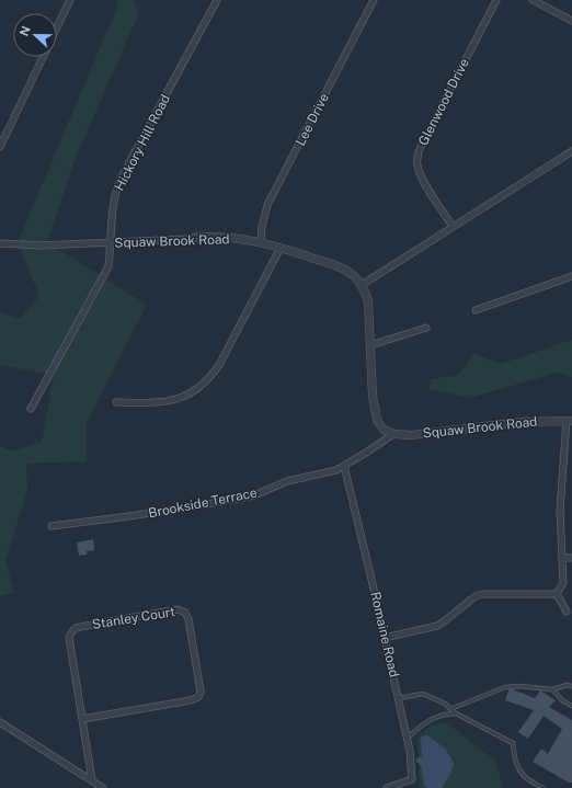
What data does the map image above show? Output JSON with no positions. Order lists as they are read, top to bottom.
{
  "streets": {
    "street": [
      "Glenwood Drive",
      "Lee Drive",
      "Hickory Hill Road",
      "Squaw Brook Road",
      "Brookside Terrace",
      "Stanley Court",
      "Romaine Road"
    ]
  },
  "crossings": [
    ["Lee Drive", "Squaw Brook Road"],
    ["Hickory Hill Road", "Squaw Brook Road"],
    ["Squaw Brook Road", "Brookside Terrace"],
    ["Brookside Terrace", "Romaine Road"]
  ],
  "north": "left"
}
